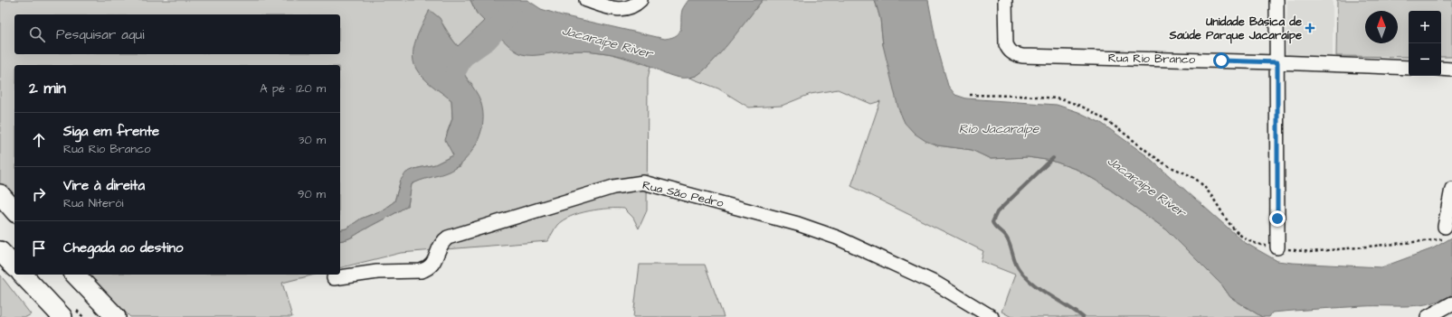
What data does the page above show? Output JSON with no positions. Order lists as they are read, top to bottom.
{
  "streets": {
    "street": ["Rua Rio Branco", "Rua São Pedro"]
  },
  "water": ["Jacaraípe River", "Rio Jacaraípe"],
  "places": {
    "health": ["Unidade Básica de Saúde Parque Jacaraípe"]
  },
  "north": "top",
  "page": {
    "map_buttons": ["+", "−"],
    "search": "Pesquisar aqui",
    "heading": ["2 min", "A pé · 120 m"],
    "list": [
      ["Siga em frente", "Rua Rio Branco", "30 m"],
      ["Vire à direita", "Rua Niterói", "90 m"],
      "Chegada ao destino"
    ]
  }
}
